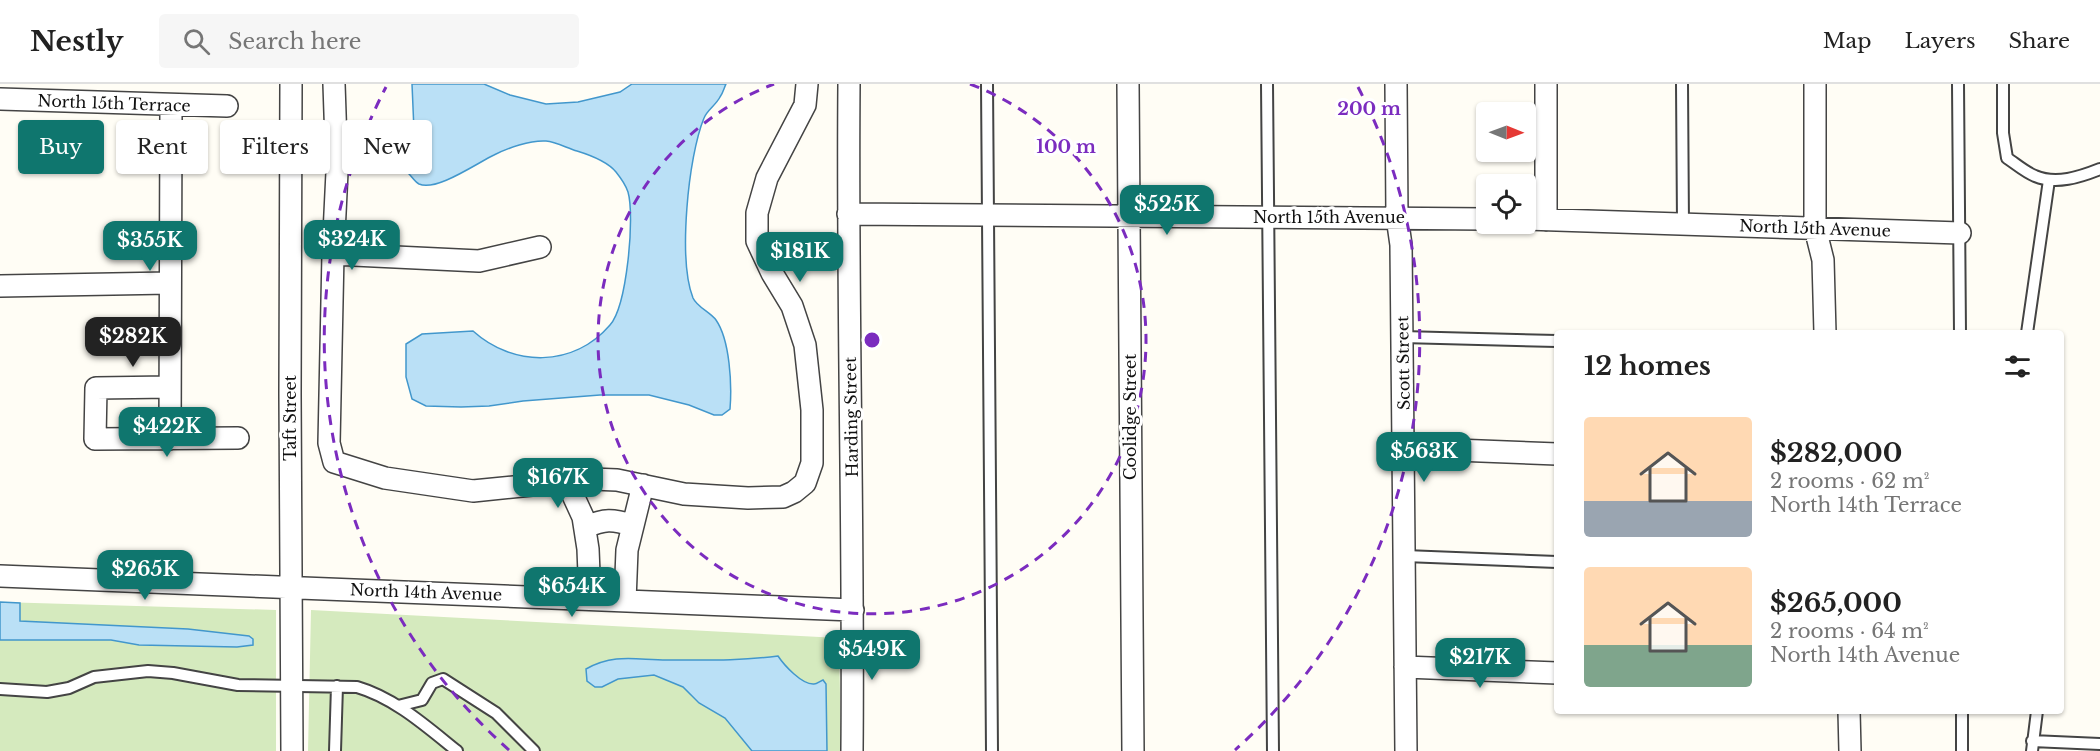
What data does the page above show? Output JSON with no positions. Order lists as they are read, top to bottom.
{
  "streets": {
    "street": [
      "North 15th Terrace",
      "North 15th Avenue",
      "Scott Street",
      "Harding Street",
      "Coolidge Street",
      "Taft Street",
      "North 14th Avenue"
    ]
  },
  "crossings": [
    ["North 15th Avenue", "Scott Street"],
    ["North 15th Avenue", "Harding Street"],
    ["North 15th Avenue", "Coolidge Street"],
    ["Harding Street", "North 14th Avenue"],
    ["Taft Street", "North 14th Avenue"]
  ],
  "north": "right",
  "page": {
    "header": "Nestly",
    "search": "Search here",
    "nav": ["Map", "Layers", "Share"],
    "chip": [
      "Buy",
      "Rent",
      "Filters",
      "New"
    ],
    "price": [
      "$525K",
      "$324K",
      "$355K",
      "$181K",
      "$282K",
      "$422K",
      "$563K",
      "$167K",
      "$265K",
      "$654K",
      "$549K",
      "$217K"
    ],
    "heading": "12 homes",
    "list": [
      {
        "name": "$282,000",
        "note": "2 rooms · 62 m² · North 14th Terrace"
      },
      {
        "name": "$265,000",
        "note": "2 rooms · 64 m² · North 14th Avenue"
      }
    ]
  },
  "rings": ["200 m", "100 m"]
}
